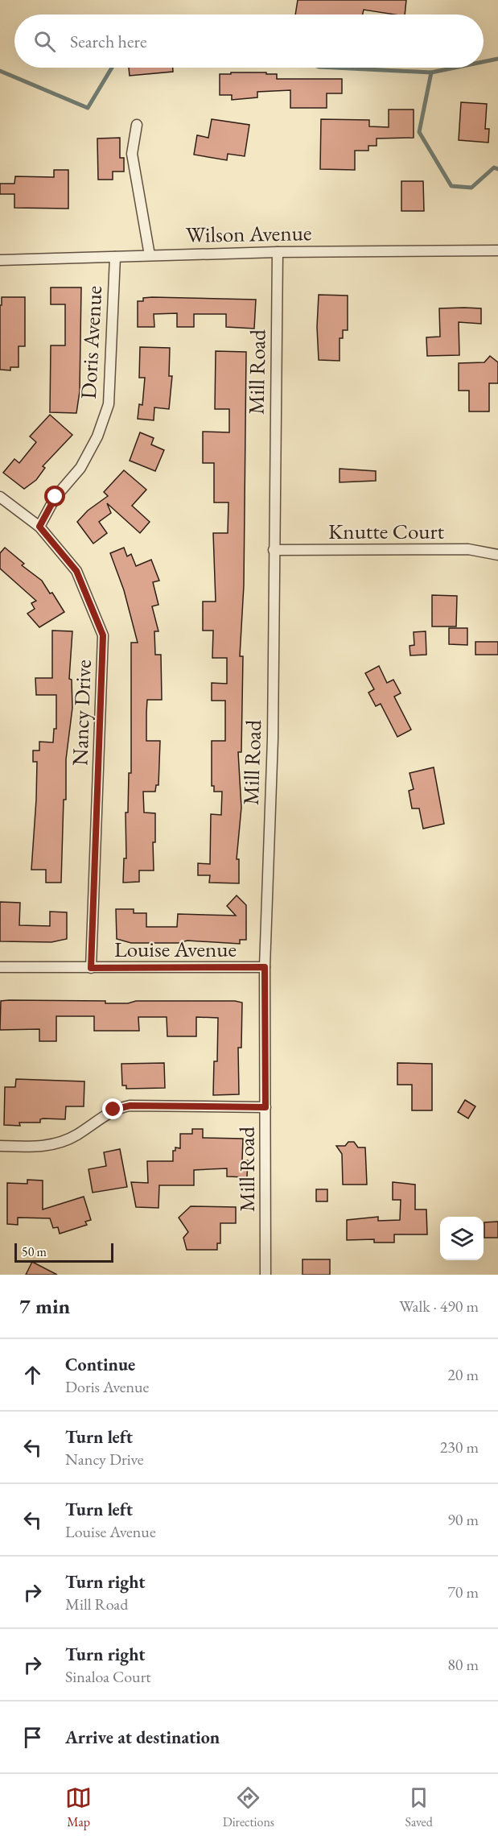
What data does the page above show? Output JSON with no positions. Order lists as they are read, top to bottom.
{
  "streets": {
    "street": [
      "Wilson Avenue",
      "Doris Avenue",
      "Mill Road",
      "Knutte Court",
      "Nancy Drive",
      "Louise Avenue"
    ]
  },
  "crossings": [
    ["Wilson Avenue", "Doris Avenue"],
    ["Wilson Avenue", "Mill Road"],
    ["Doris Avenue", "Nancy Drive"],
    ["Mill Road", "Knutte Court"],
    ["Mill Road", "Louise Avenue"],
    ["Nancy Drive", "Louise Avenue"]
  ],
  "scale_bar": "50 m",
  "page": {
    "search": "Search here",
    "scale": "50 m",
    "heading": ["7 min", "Walk · 490 m"],
    "list": [
      ["Continue", "Doris Avenue", "20 m"],
      ["Turn left", "Nancy Drive", "230 m"],
      ["Turn left", "Louise Avenue", "90 m"],
      ["Turn right", "Mill Road", "70 m"],
      ["Turn right", "Sinaloa Court", "80 m"],
      "Arrive at destination"
    ],
    "nav": ["Map", "Directions", "Saved"]
  }
}
